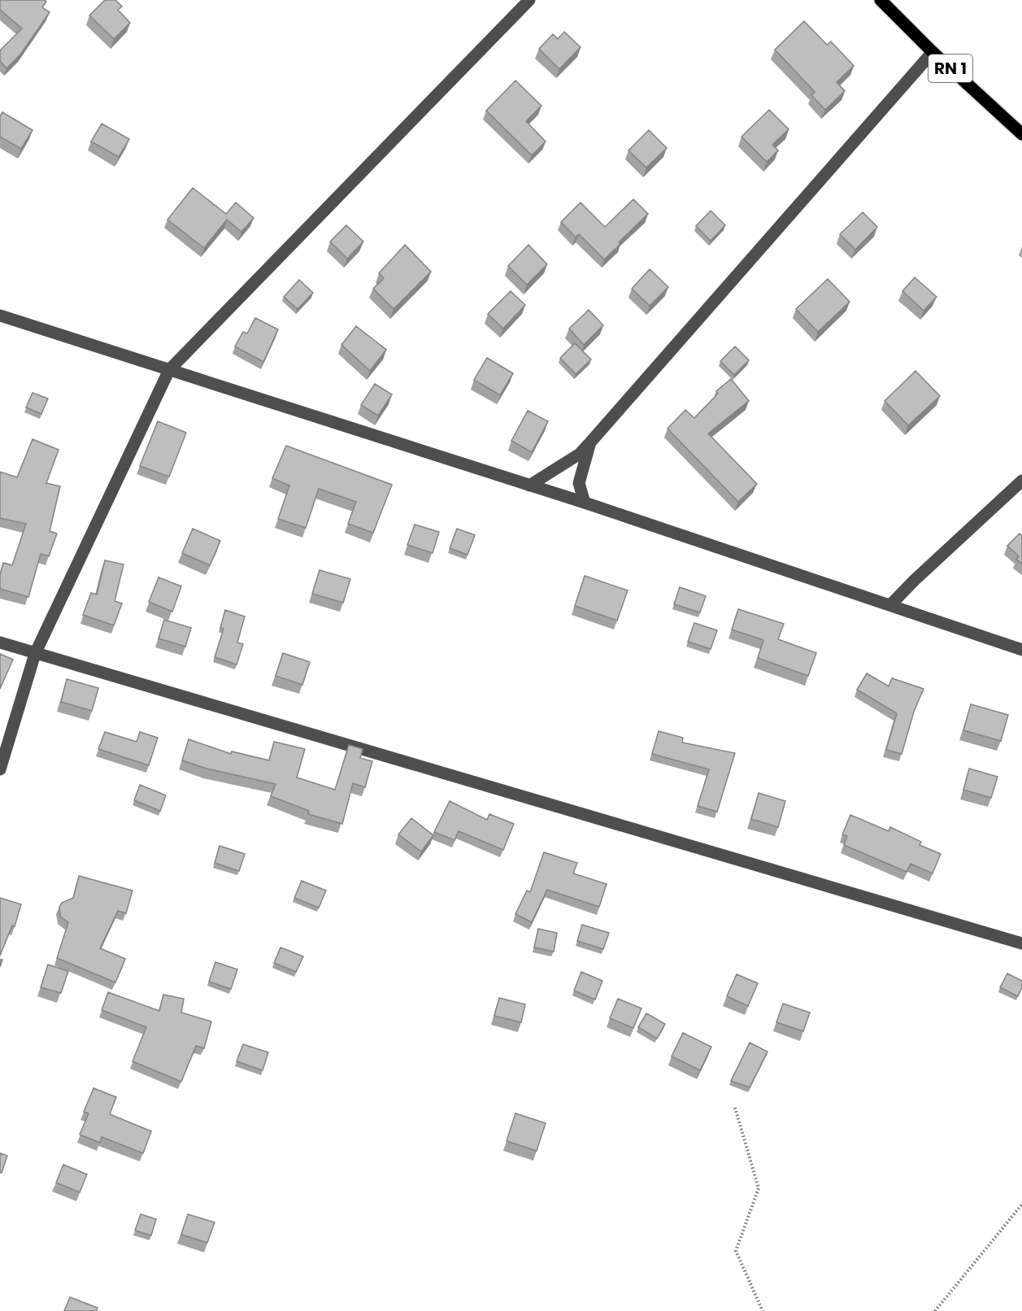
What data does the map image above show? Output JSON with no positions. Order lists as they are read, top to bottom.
{
  "streets": {
    "main road": ["RN 1"]
  }
}
